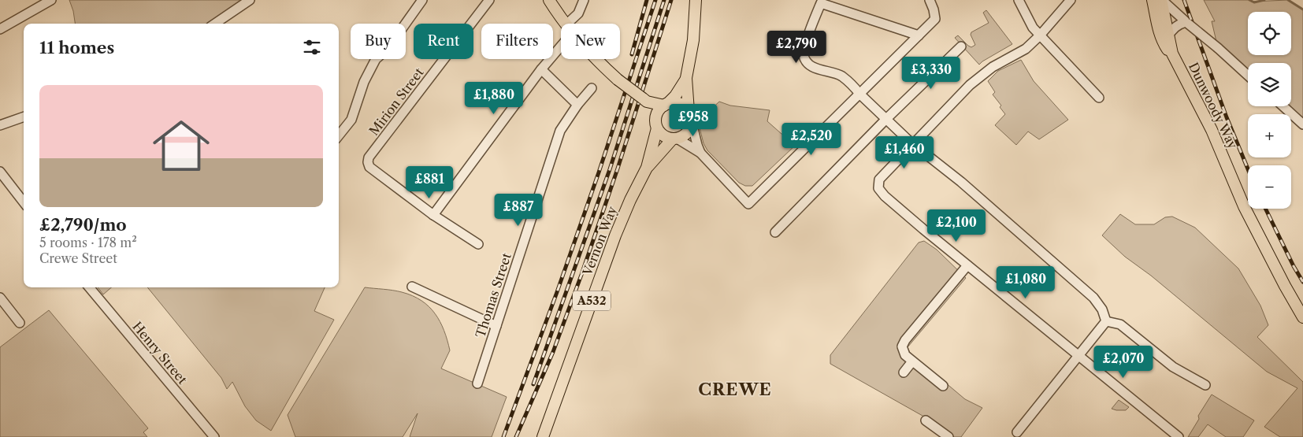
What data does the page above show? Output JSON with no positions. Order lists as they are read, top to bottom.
{
  "streets": {
    "main road": ["Dunwoody Way", "Vernon Way", "A532"],
    "street": ["Mirion Street", "Thomas Street", "Henry Street"]
  },
  "districts": ["CREWE"],
  "page": {
    "map_buttons": ["+", "−"],
    "chip": [
      "Buy",
      "Rent",
      "Filters",
      "New"
    ],
    "heading": "11 homes",
    "price": [
      "£2,790",
      "£3,330",
      "£1,880",
      "£958",
      "£2,520",
      "£1,460",
      "£881",
      "£887",
      "£2,100",
      "£1,080",
      "£2,070"
    ],
    "list": [
      {
        "name": "£2,790/mo",
        "note": "5 rooms · 178 m² · Crewe Street"
      }
    ]
  }
}
